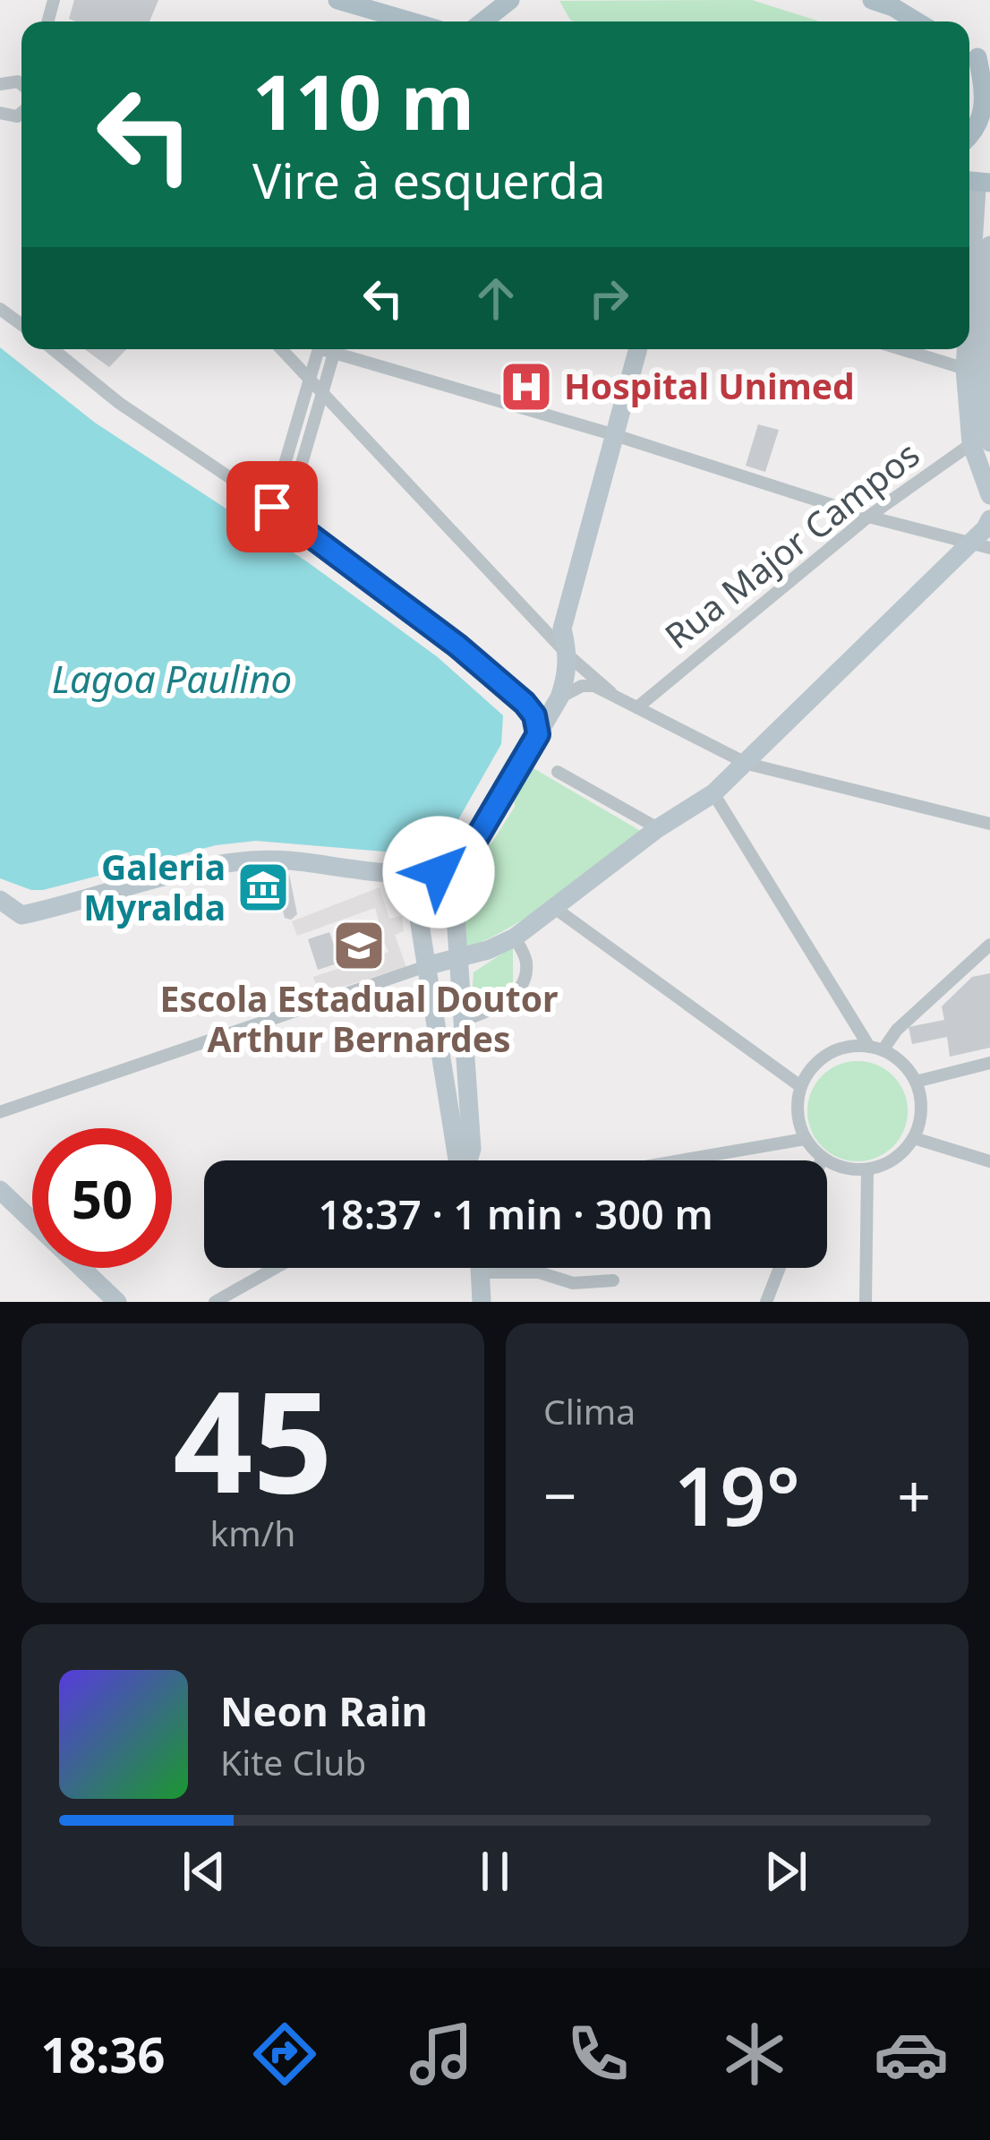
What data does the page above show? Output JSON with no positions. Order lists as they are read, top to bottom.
{
  "streets": {
    "street": ["Rua Major Campos"]
  },
  "water": ["Lagoa Paulino"],
  "places": {
    "hospital": ["Hospital Unimed"],
    "museum": ["Galeria Myralda"],
    "school or university": ["Escola Estadual Doutor Arthur Bernardes"]
  },
  "page": {
    "turn": ["110 m", "Vire à esquerda"],
    "limit": "50",
    "trip": "18:37 · 1 min · 300 m",
    "tile": [
      ["45", "km/h"],
      "Clima"
    ],
    "heat": ["−", "19°", "+"],
    "song": ["Neon Rain", "Kite Club"],
    "tabs": "18:36"
  }
}
